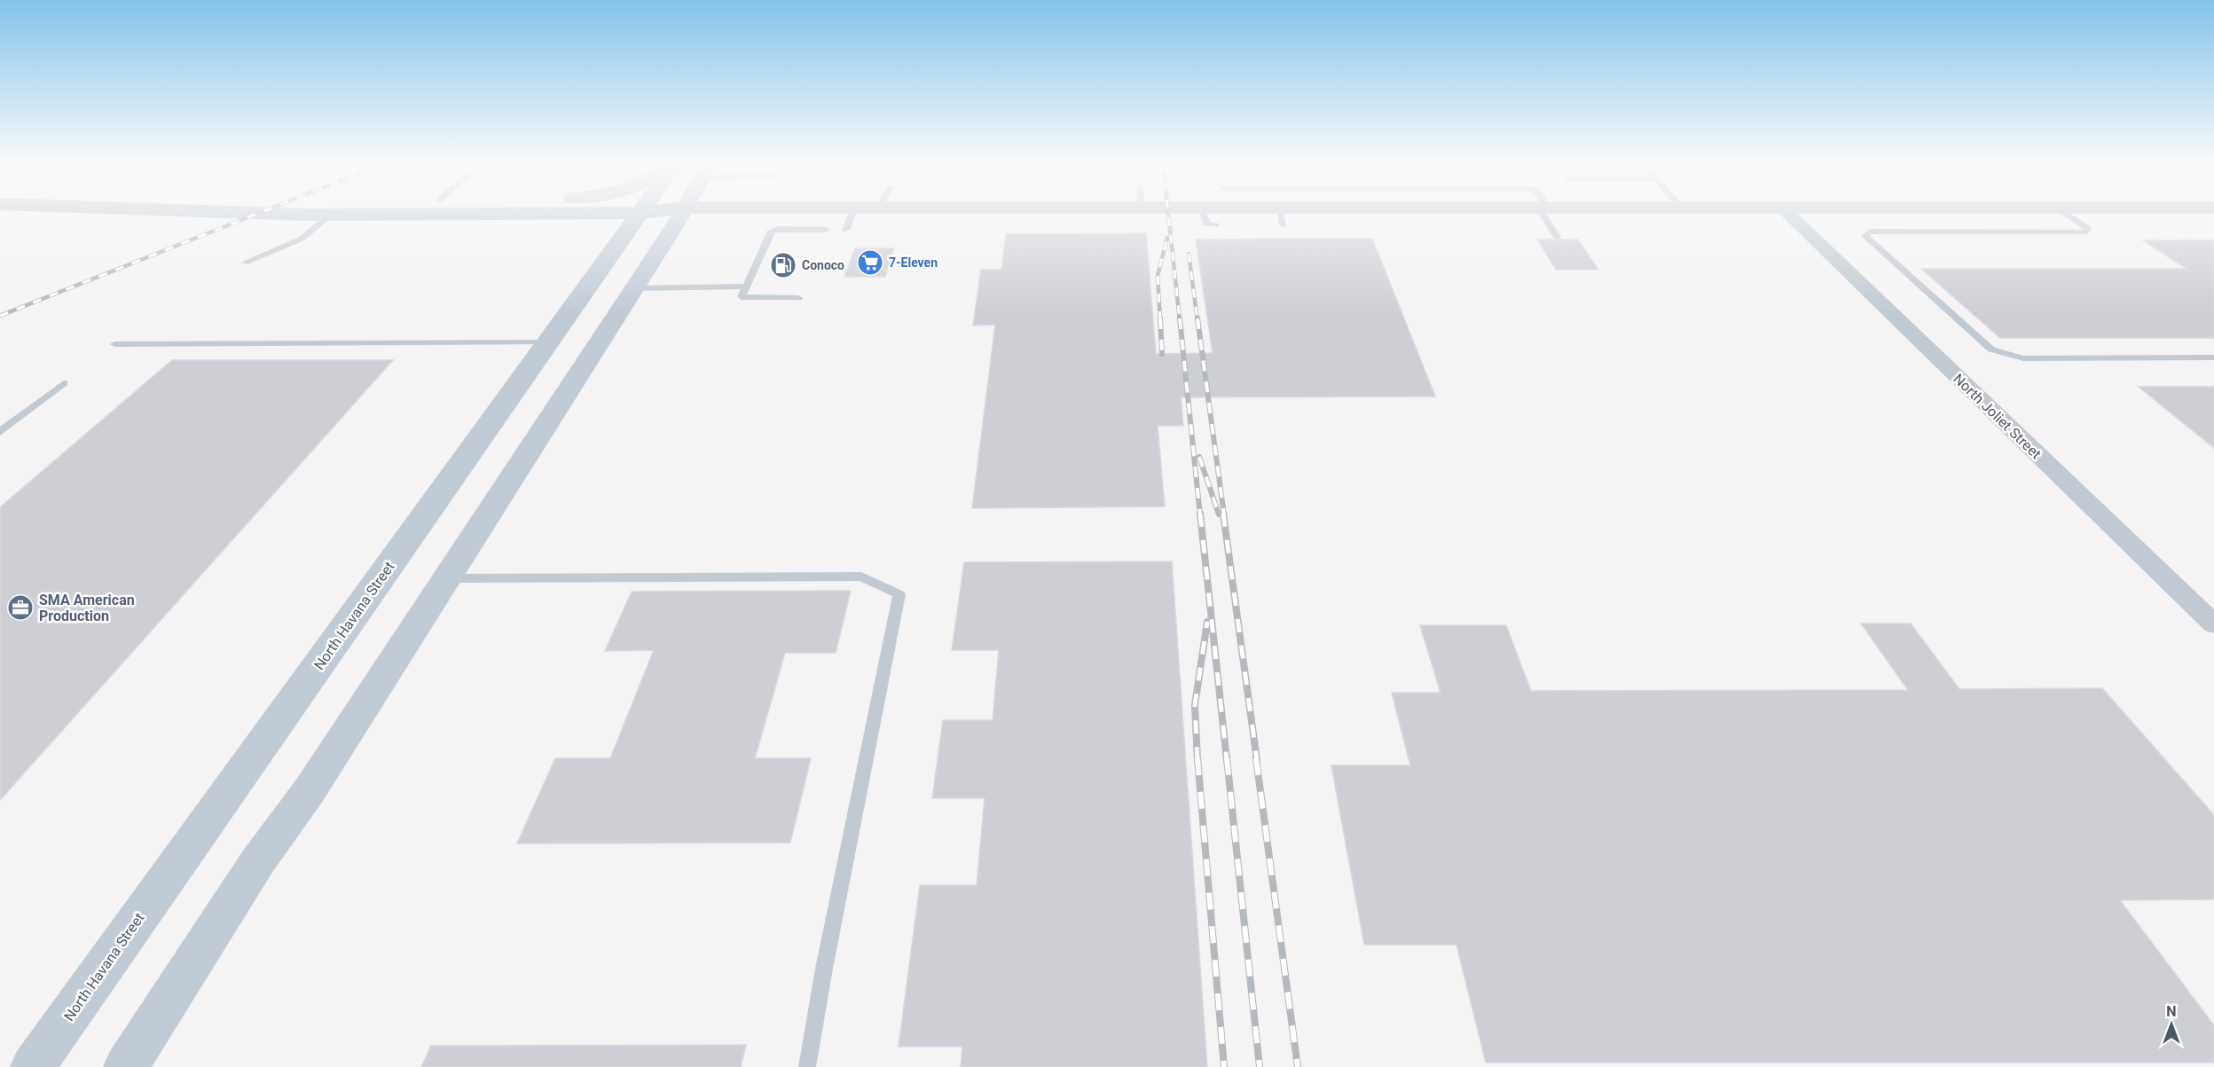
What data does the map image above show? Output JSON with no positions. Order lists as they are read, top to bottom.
{
  "streets": {
    "main road": ["North Havana Street"],
    "street": ["North Joliet Street"]
  },
  "places": {
    "supermarket": ["7-Eleven"],
    "fuel station": ["Conoco"],
    "office": ["SMA American Production"]
  },
  "north": "top"
}
